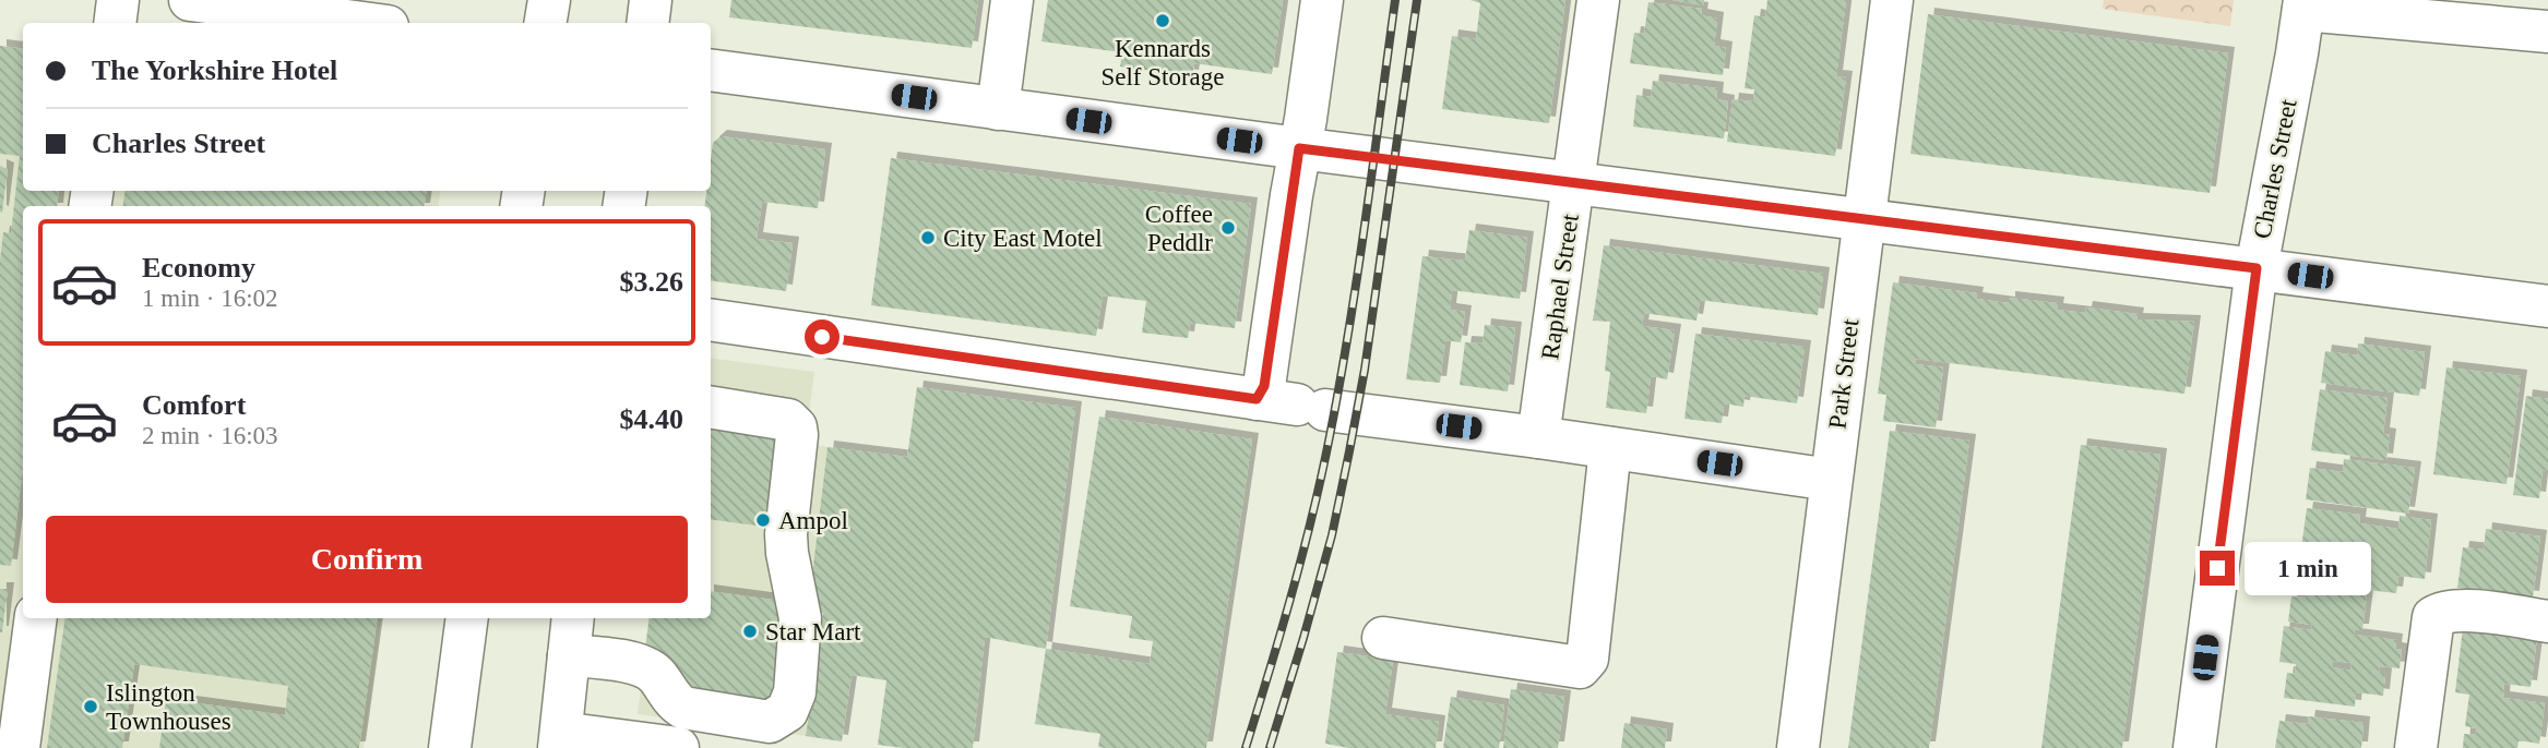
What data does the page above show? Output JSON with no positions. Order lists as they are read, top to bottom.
{
  "streets": {
    "main road": ["Charles Street", "Raphael Street", "Park Street"]
  },
  "places": [
    "Kennards Self Storage",
    "Coffee Peddlr",
    "City East Motel",
    "Ampol",
    "Star Mart",
    "Islington Townhouses"
  ],
  "page": {
    "banner": ["The Yorkshire Hotel", "Charles Street"],
    "list": [
      {
        "name": "Economy",
        "note": "1 min · 16:02",
        "value": "$3.26"
      },
      {
        "name": "Comfort",
        "note": "2 min · 16:03",
        "value": "$4.40"
      }
    ],
    "buttons": "Confirm",
    "bubble": "1 min"
  }
}
